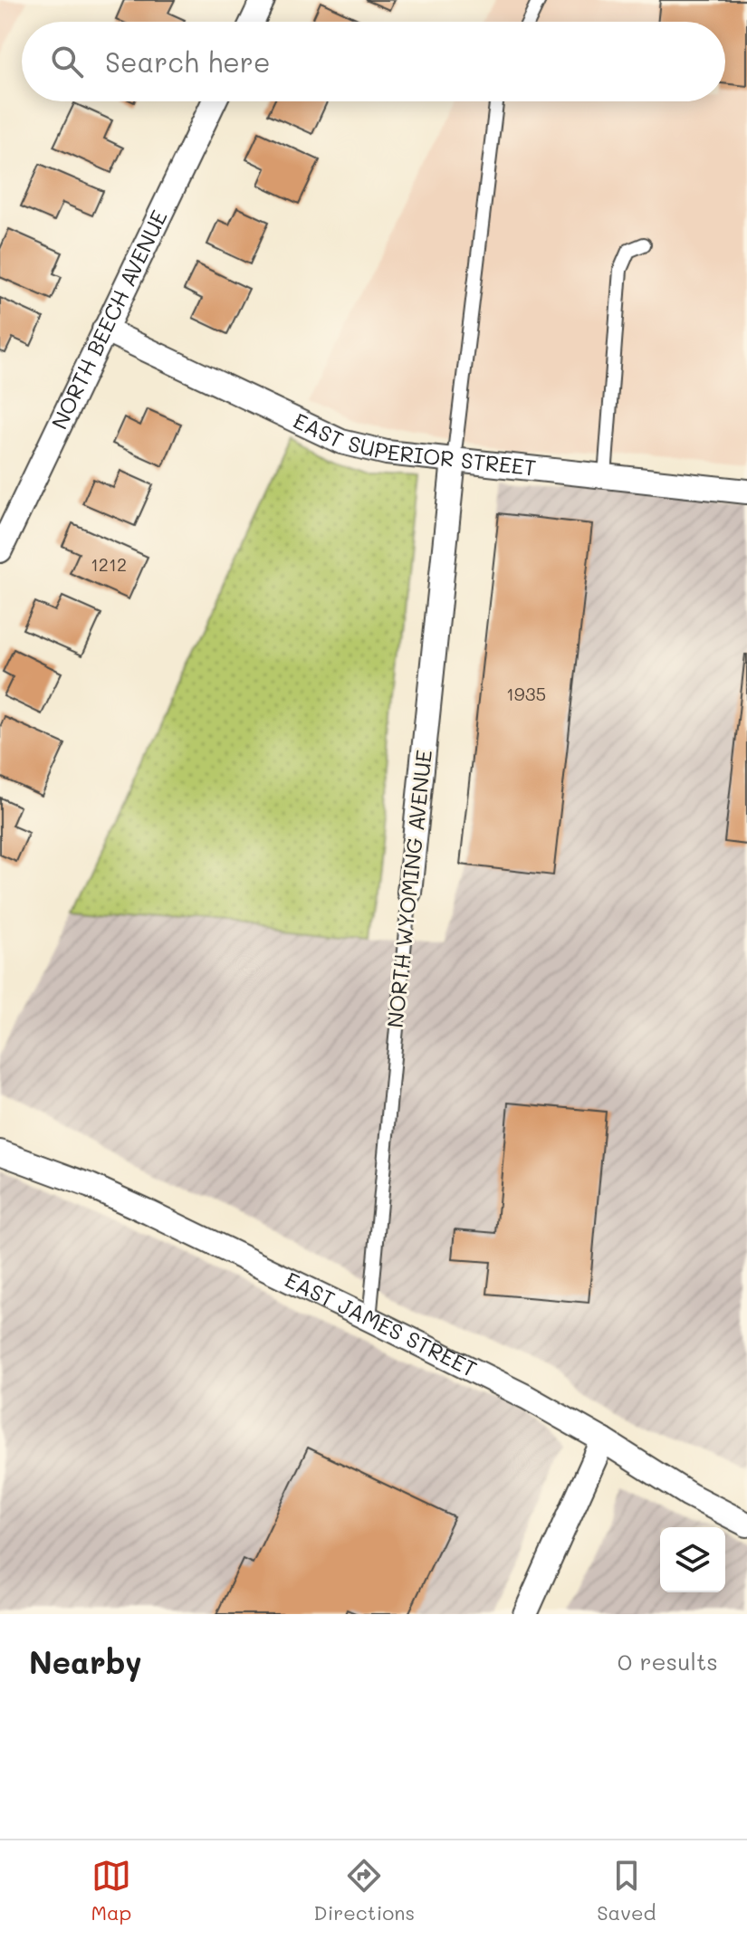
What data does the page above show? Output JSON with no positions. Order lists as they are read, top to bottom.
{
  "streets": {
    "street": [
      "NORTH BEECH AVENUE",
      "EAST SUPERIOR STREET",
      "NORTH WYOMING AVENUE",
      "EAST JAMES STREET"
    ]
  },
  "crossings": [
    ["NORTH BEECH AVENUE", "EAST SUPERIOR STREET"],
    ["EAST SUPERIOR STREET", "NORTH WYOMING AVENUE"],
    ["NORTH WYOMING AVENUE", "EAST JAMES STREET"]
  ],
  "house_numbers": ["1212", "1935"],
  "page": {
    "search": "Search here",
    "heading": ["Nearby", "0 results"],
    "nav": ["Map", "Directions", "Saved"]
  }
}
